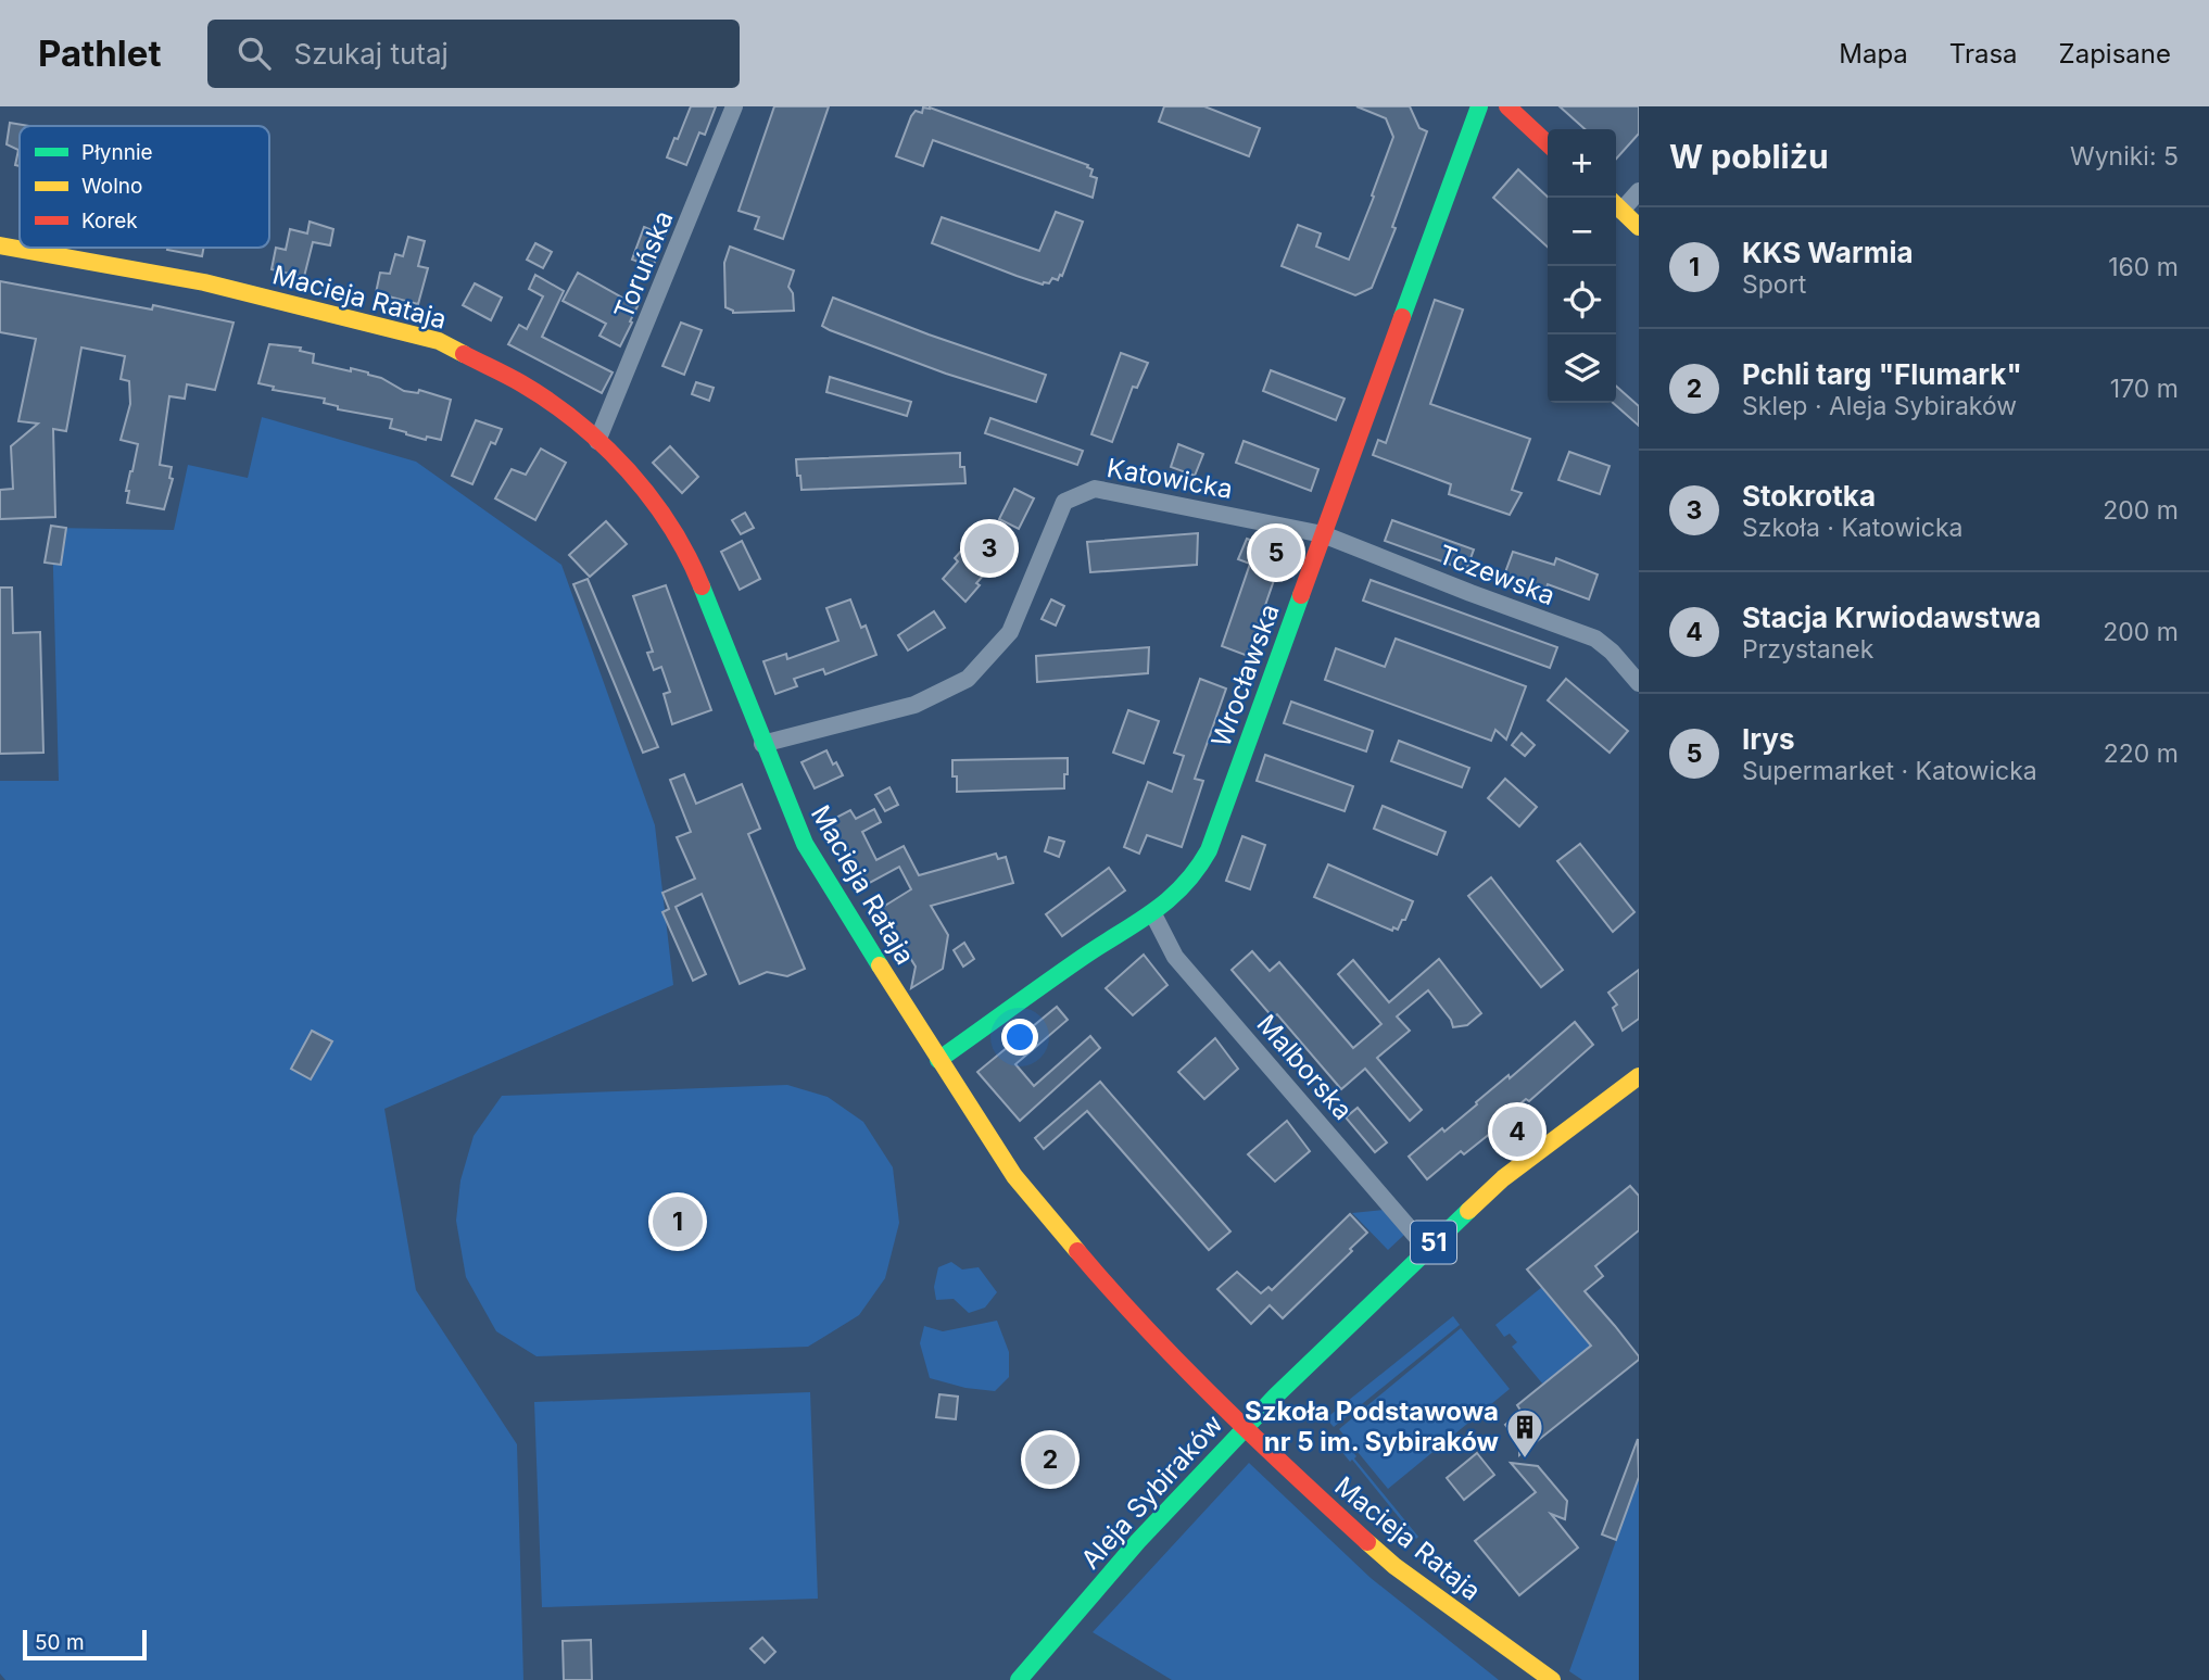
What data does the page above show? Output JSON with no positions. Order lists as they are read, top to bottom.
{
  "streets": {
    "street": [
      "Toruńska",
      "Macieja Rataja",
      "Katowicka",
      "Tczewska",
      "Wrocławska",
      "Malborska",
      "51",
      "Aleja Sybiraków"
    ]
  },
  "crossings": [
    ["Toruńska", "Macieja Rataja"],
    ["Macieja Rataja", "Katowicka"],
    ["Macieja Rataja", "Wrocławska"],
    ["Macieja Rataja", "Aleja Sybiraków"],
    ["Katowicka", "Tczewska"],
    ["Katowicka", "Wrocławska"],
    ["Tczewska", "Wrocławska"],
    ["Wrocławska", "Malborska"],
    ["Malborska", "Aleja Sybiraków"]
  ],
  "places": {
    "building": ["Szkoła Podstawowa nr 5 im. Sybiraków"]
  },
  "legend": ["Płynnie", "Wolno", "Korek"],
  "scale_bar": "50 m",
  "page": {
    "header": "Pathlet",
    "search": "Szukaj tutaj",
    "nav": ["Mapa", "Trasa", "Zapisane"],
    "heading": ["W pobliżu", "Wyniki: 5"],
    "map_buttons": ["+", "−"],
    "list": [
      {
        "mark": "1",
        "name": "KKS Warmia",
        "note": "Sport",
        "value": "160 m"
      },
      {
        "mark": "2",
        "name": "Pchli targ \"Flumark\"",
        "note": "Sklep · Aleja Sybiraków",
        "value": "170 m"
      },
      {
        "mark": "3",
        "name": "Stokrotka",
        "note": "Szkoła · Katowicka",
        "value": "200 m"
      },
      {
        "mark": "4",
        "name": "Stacja Krwiodawstwa",
        "note": "Przystanek",
        "value": "200 m"
      },
      {
        "mark": "5",
        "name": "Irys",
        "note": "Supermarket · Katowicka",
        "value": "220 m"
      }
    ],
    "pins": [
      "3",
      "5",
      "4",
      "1",
      "2"
    ],
    "scale": "50 m"
  }
}
